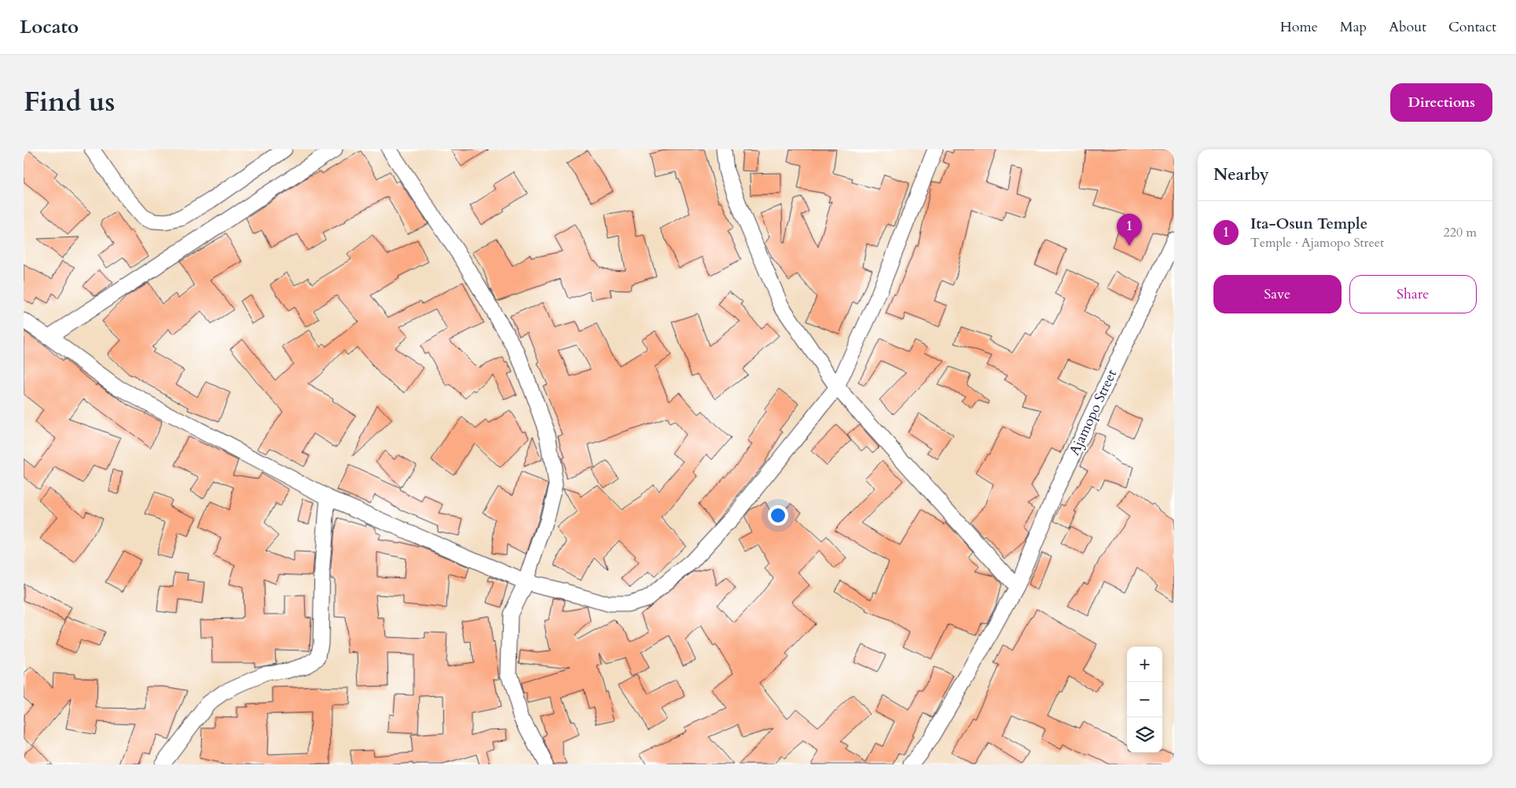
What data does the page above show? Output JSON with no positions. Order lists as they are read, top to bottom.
{
  "streets": {
    "street": ["Ajamopo Street"]
  },
  "page": {
    "header": "Locato",
    "nav": [
      "Home",
      "Map",
      "About",
      "Contact"
    ],
    "title": "Find us",
    "buttons": [
      "Directions",
      ["Save", "Share"]
    ],
    "heading": "Nearby",
    "list": [
      {
        "mark": "1",
        "name": "Ita-Osun Temple",
        "note": "Temple · Ajamopo Street",
        "value": "220 m"
      }
    ],
    "pins": "1",
    "map_buttons": ["+", "−"]
  }
}
